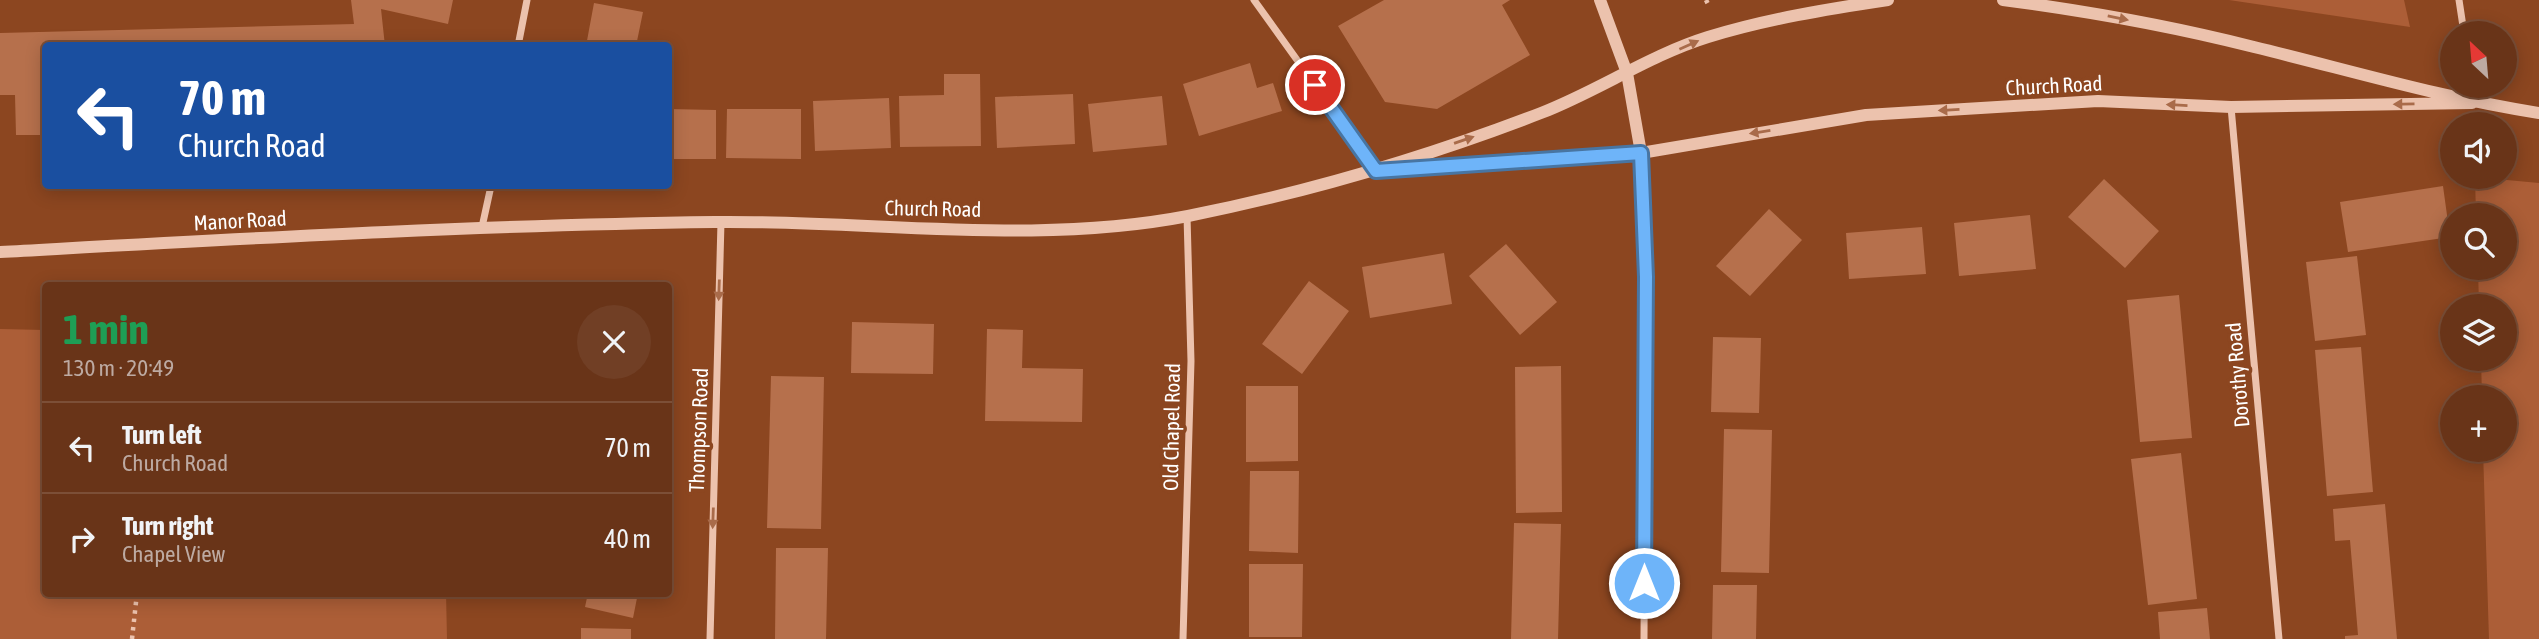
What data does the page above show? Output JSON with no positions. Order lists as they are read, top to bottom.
{
  "streets": {
    "street": [
      "Church Road",
      "Manor Road",
      "Dorothy Road",
      "Old Chapel Road",
      "Thompson Road"
    ]
  },
  "crossings": [
    ["Church Road", "Manor Road"],
    ["Church Road", "Dorothy Road"],
    ["Church Road", "Old Chapel Road"],
    ["Church Road", "Thompson Road"]
  ],
  "one_way": ["Thompson Road"],
  "north": "top left",
  "page": {
    "map_buttons": "+",
    "turn": ["70 m", "Church Road"],
    "heading": ["1 min", "130 m · 20:49"],
    "list": [
      {
        "name": "Turn left",
        "note": "Church Road",
        "value": "70 m"
      },
      {
        "name": "Turn right",
        "note": "Chapel View",
        "value": "40 m"
      }
    ]
  }
}
